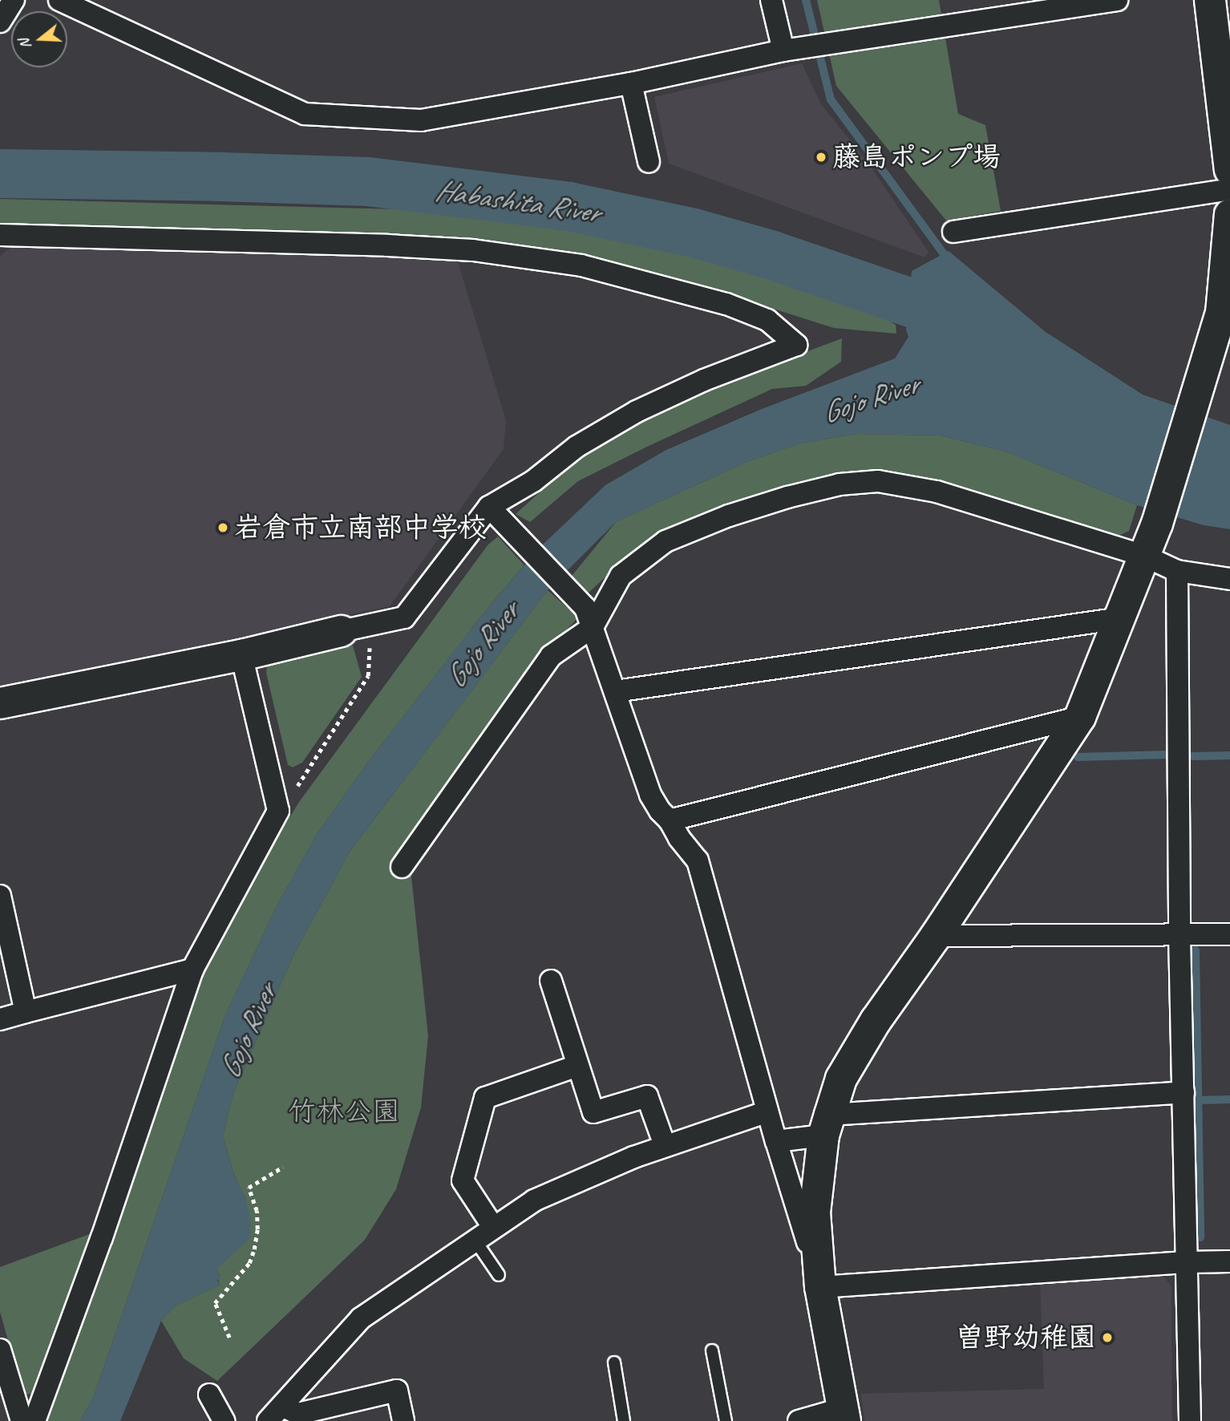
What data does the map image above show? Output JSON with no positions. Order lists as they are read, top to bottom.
{
  "water": ["Habashita River", "Gojo River"],
  "parks": ["竹林公園"],
  "places": ["藤島ポンプ場", "岩倉市立南部中学校", "曽野幼稚園"],
  "north": "left"
}
